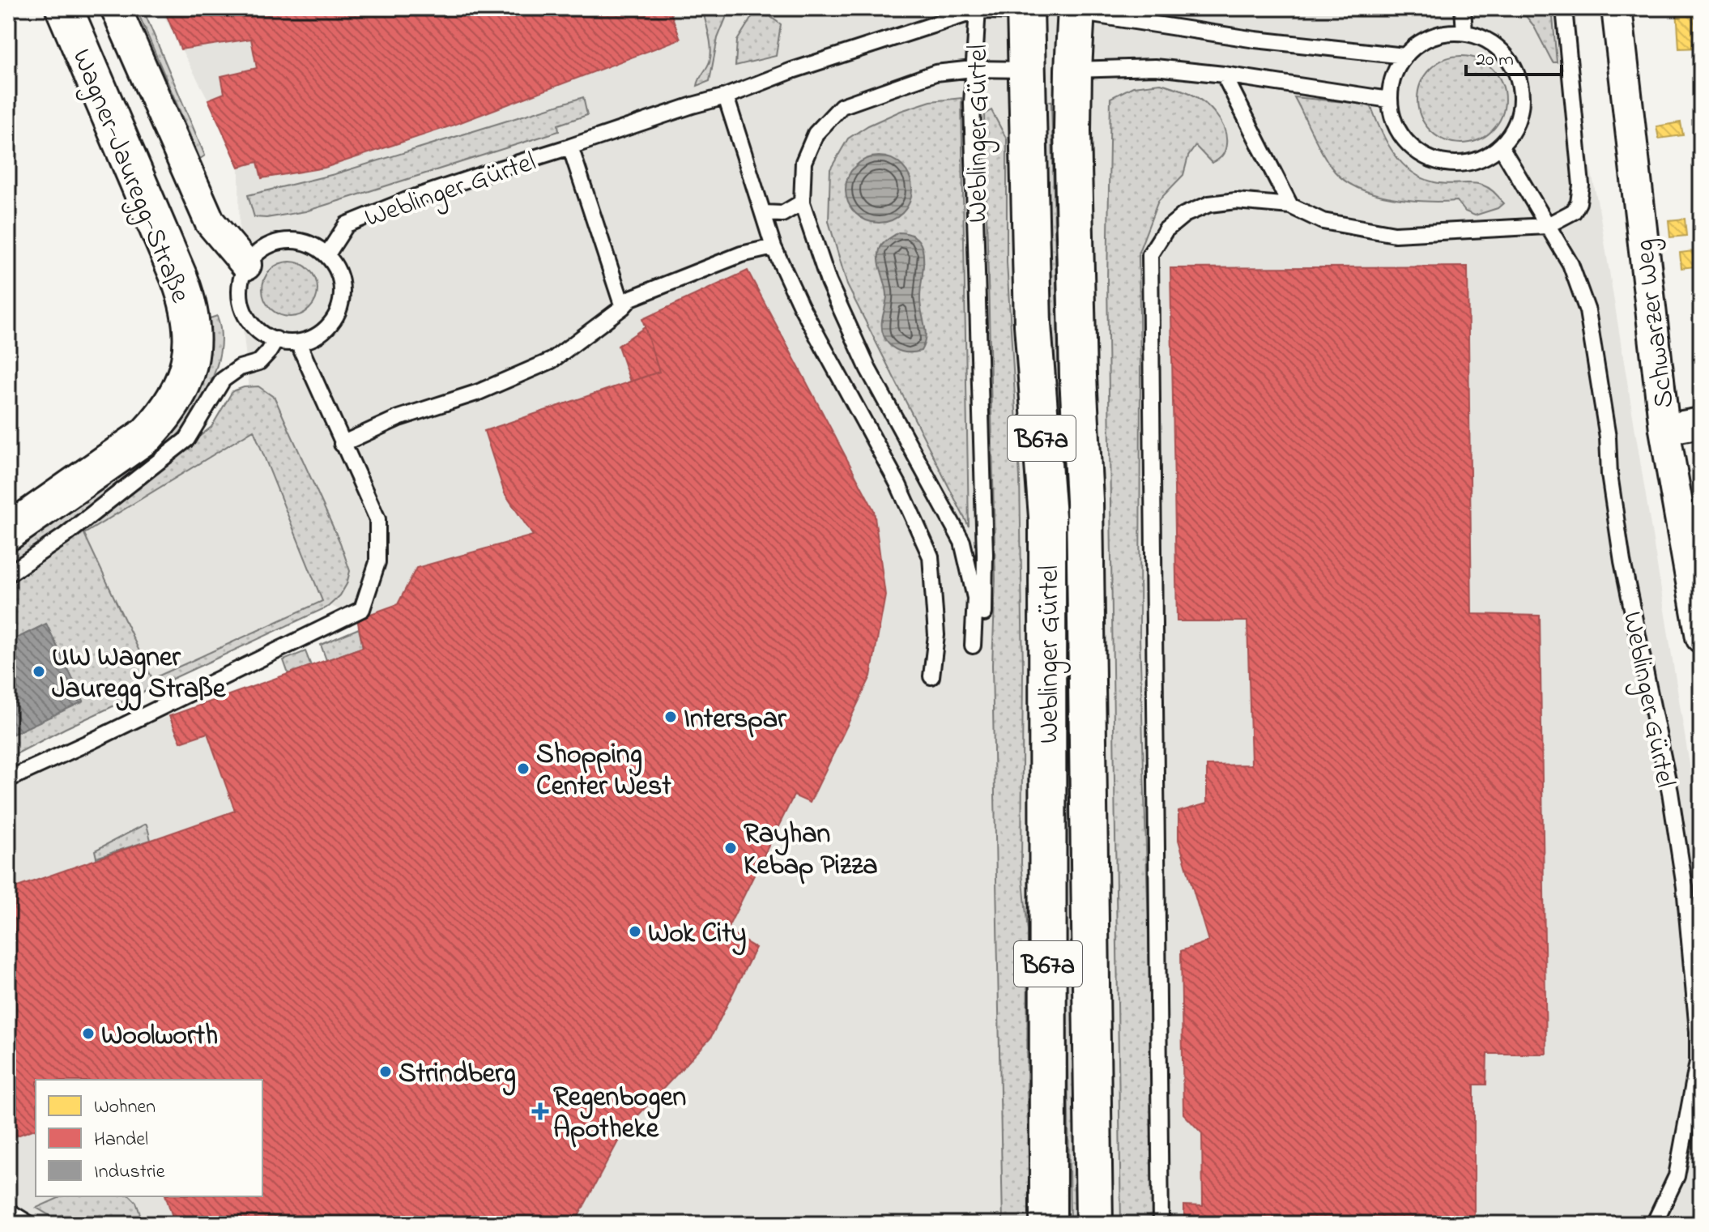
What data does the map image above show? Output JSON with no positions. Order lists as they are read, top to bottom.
{
  "streets": {
    "main road": ["Weblinger Gürtel", "Wagner-Jauregg-Straße", "B67a"],
    "street": ["Schwarzer Weg"]
  },
  "places": {
    "other": [
      "UW Wagner Jauregg Straße",
      "Interspar",
      "Shopping Center West",
      "Rayhan Kebap Pizza",
      "Wok City",
      "Woolworth",
      "Strindberg"
    ],
    "health": ["Regenbogen Apotheke"]
  },
  "legend": ["Wohnen", "Handel", "Industrie"],
  "scale_bar": "20 m"
}
